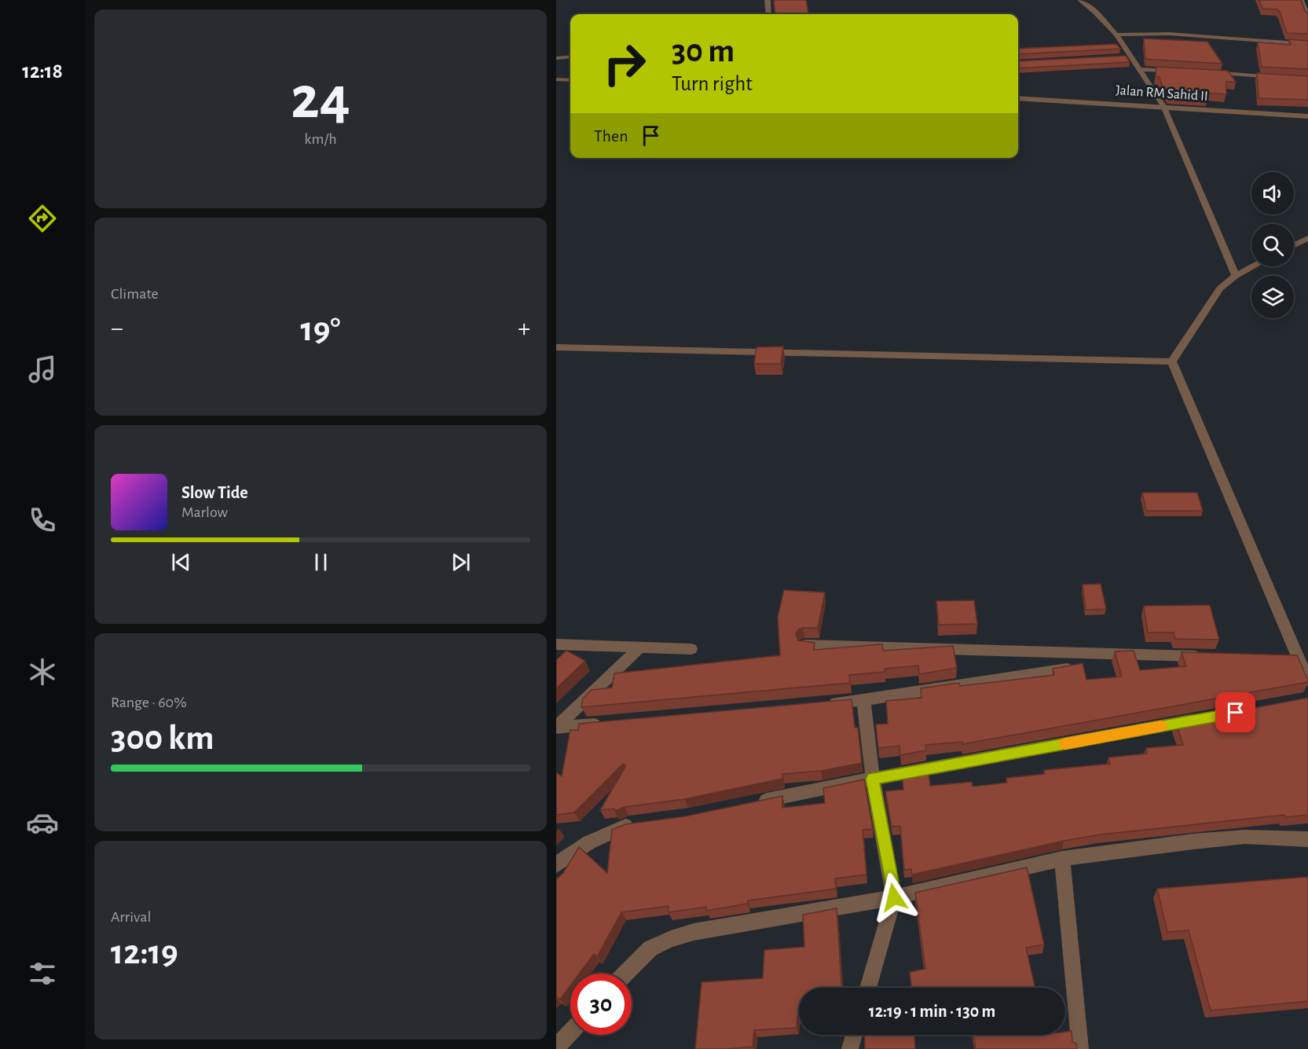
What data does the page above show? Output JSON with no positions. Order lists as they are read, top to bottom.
{
  "streets": {
    "street": ["Jalan RM Sahid II"]
  },
  "page": {
    "tabs": "12:18",
    "tile": [
      ["24", "km/h"],
      "Climate",
      ["Range · 60%", "300 km"],
      ["Arrival", "12:19"]
    ],
    "turn": ["30 m", "Turn right"],
    "then": "Then",
    "heat": ["−", "19°", "+"],
    "song": ["Slow Tide", "Marlow"],
    "limit": "30",
    "trip": "12:19 · 1 min · 130 m"
  }
}
